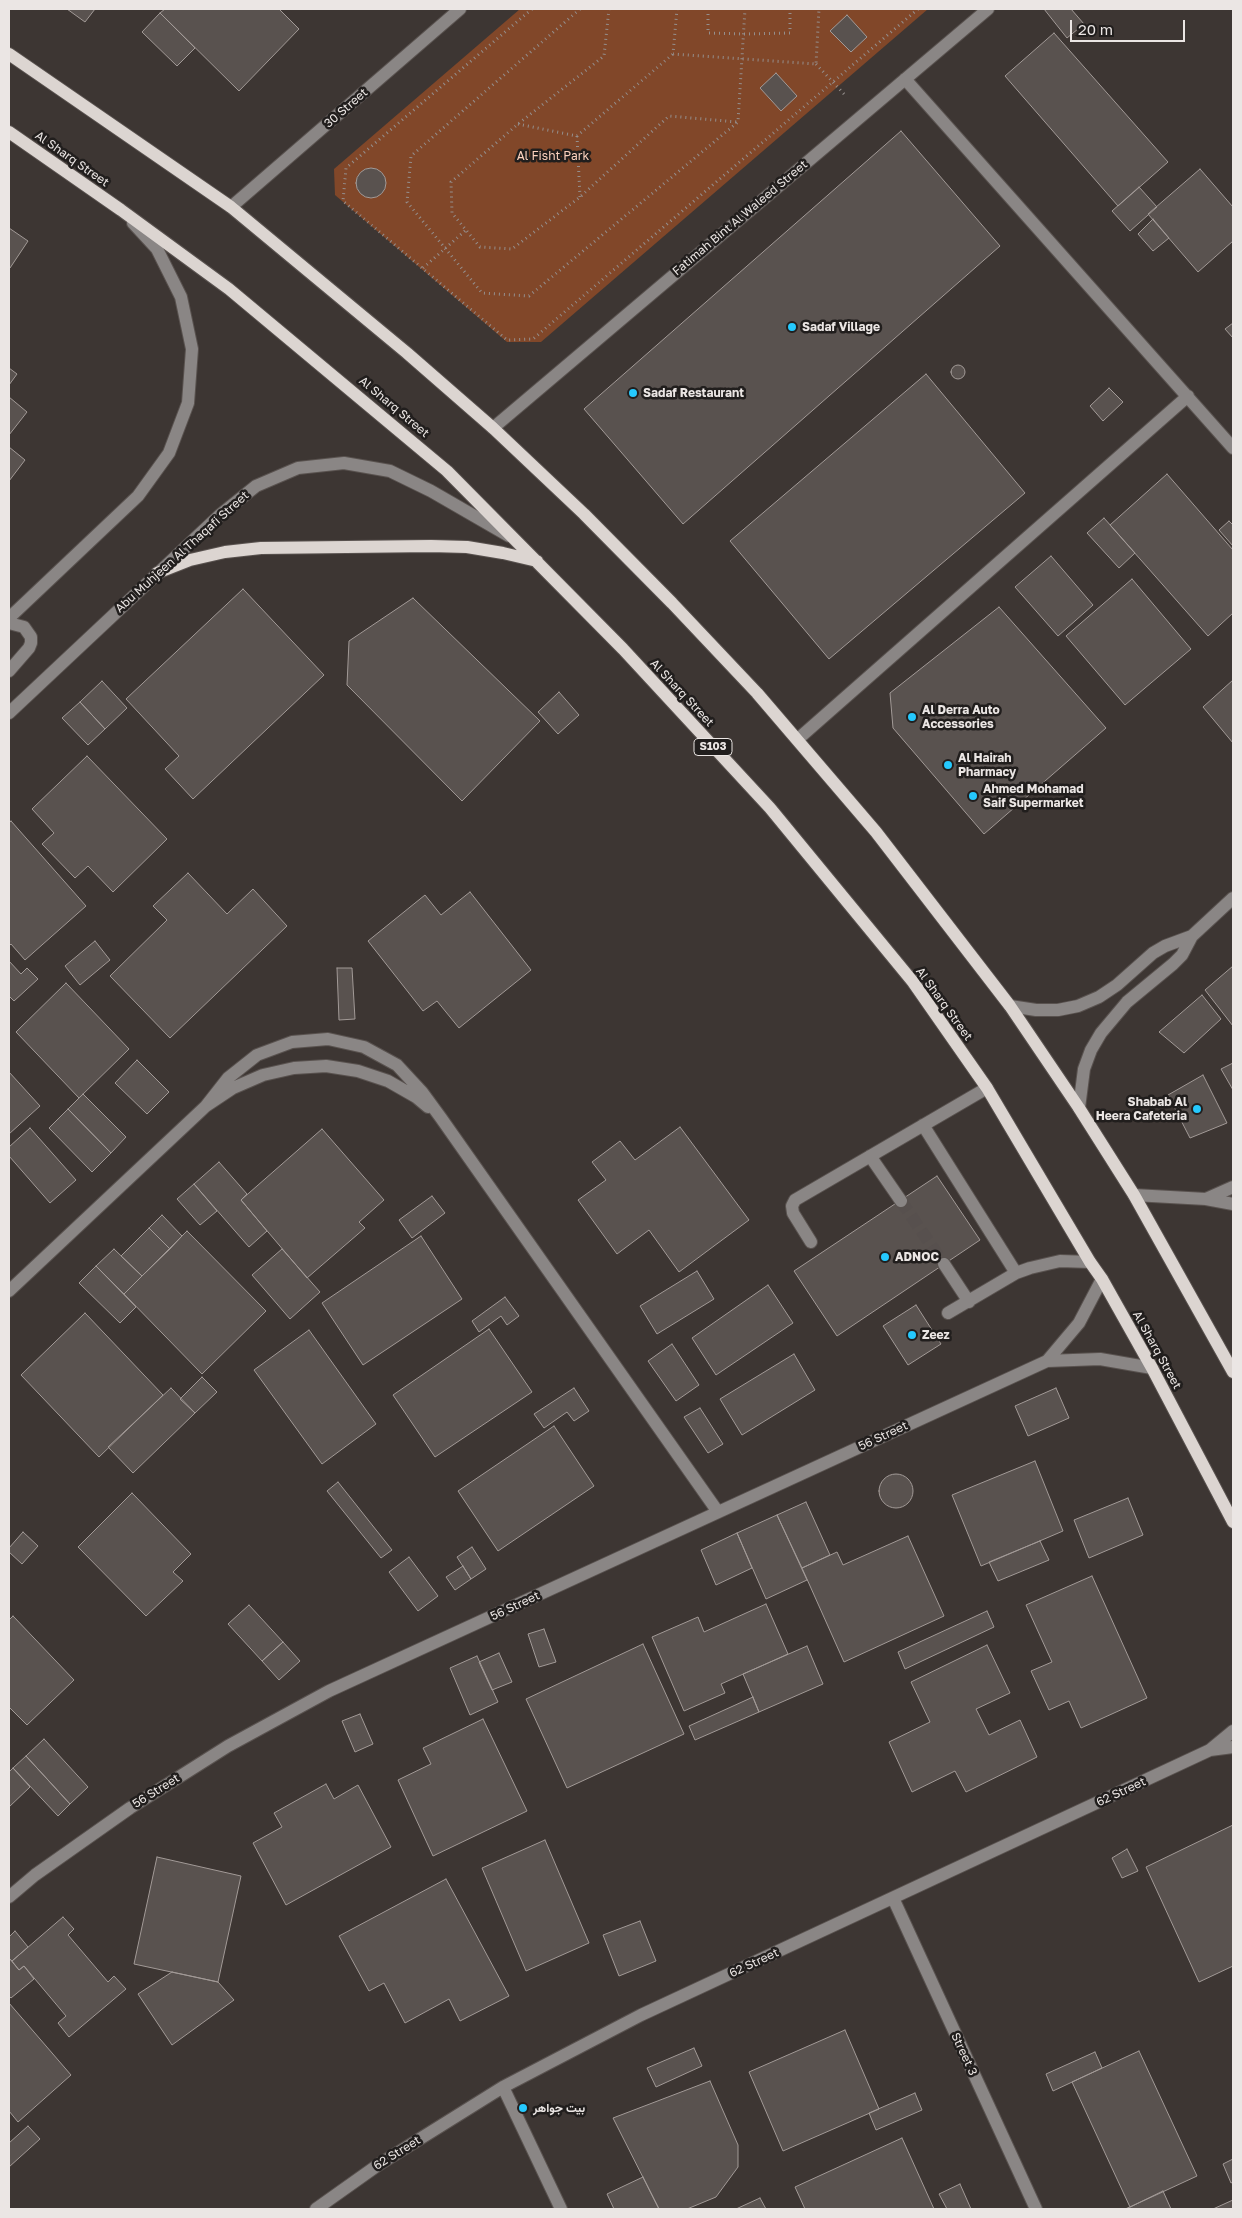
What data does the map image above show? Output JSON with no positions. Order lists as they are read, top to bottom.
{
  "streets": {
    "main road": ["Al Sharq Street", "S103"],
    "street": [
      "30 Street",
      "Fatimah Bint Al Waleed Street",
      "Abu Muhjeen Al Thaqafi Street",
      "56 Street",
      "62 Street",
      "Street 3"
    ]
  },
  "crossings": [
    ["Al Sharq Street", "Abu Muhjeen Al Thaqafi Street"],
    ["Al Sharq Street", "56 Street"],
    ["62 Street", "Street 3"]
  ],
  "parks": ["Al Fisht Park"],
  "places": [
    "Sadaf Village",
    "Sadaf Restaurant",
    "Al Derra Auto Accessories",
    "Al Hairah Pharmacy",
    "Ahmed Mohamad Saif Supermarket",
    "Shabab Al Heera Cafeteria",
    "ADNOC",
    "Zeez",
    "بيت جواهر"
  ],
  "scale_bar": "20 m"
}
